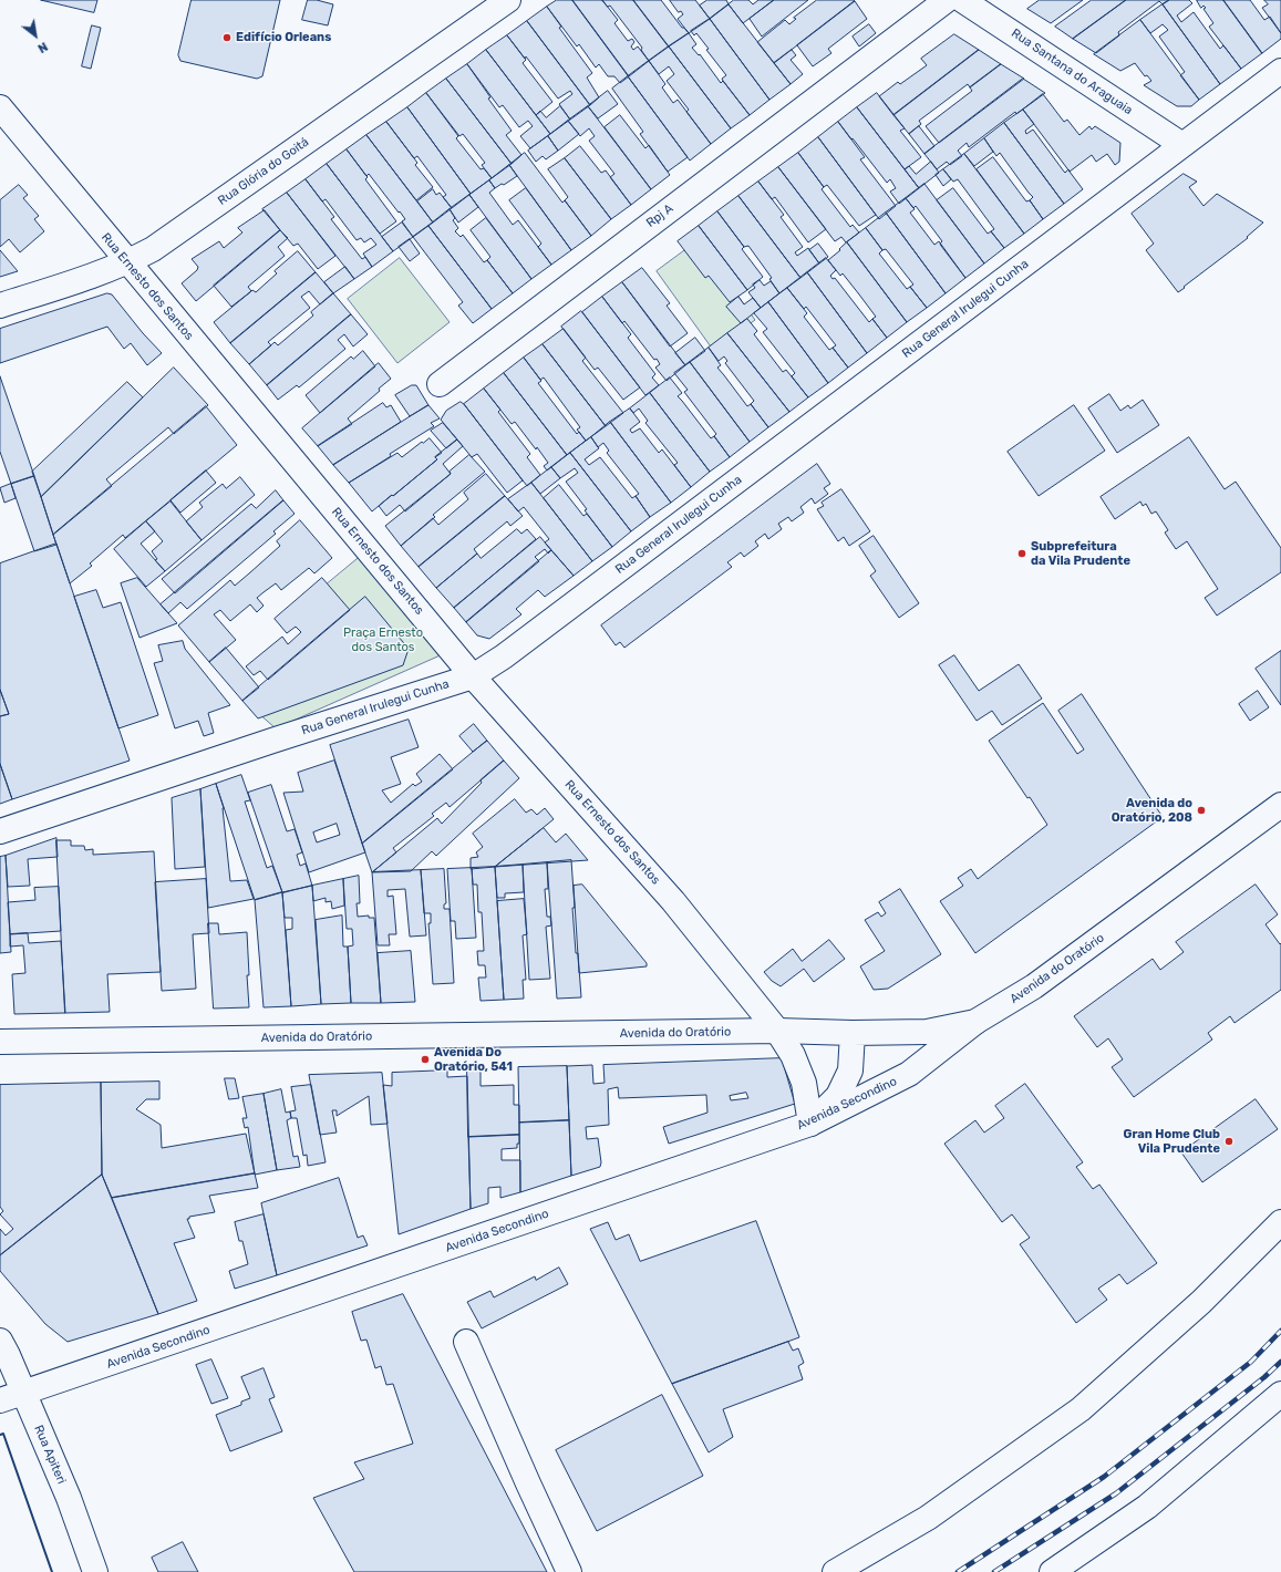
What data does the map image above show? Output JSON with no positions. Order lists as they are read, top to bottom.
{
  "streets": {
    "street": [
      "Rua Santana do Araguaia",
      "Rua Glória do Goitá",
      "Rpj A",
      "Rua Ernesto dos Santos",
      "Rua General Irulegui Cunha",
      "Avenida do Oratório",
      "Avenida Secondino",
      "Rua Apiteri"
    ]
  },
  "crossings": [
    ["Rua Santana do Araguaia", "Rua General Irulegui Cunha"],
    ["Rua Glória do Goitá", "Rua Ernesto dos Santos"],
    ["Rua Ernesto dos Santos", "Rua General Irulegui Cunha"],
    ["Rua Ernesto dos Santos", "Avenida do Oratório"],
    ["Rua Ernesto dos Santos", "Avenida Secondino"],
    ["Avenida do Oratório", "Avenida Secondino"],
    ["Avenida Secondino", "Rua Apiteri"]
  ],
  "parks": ["Praça Ernesto dos Santos"],
  "places": [
    "Edifício Orleans",
    "Subprefeitura da Vila Prudente",
    "Avenida do Oratório, 208",
    "Avenida Do Oratório, 541",
    "Gran Home Club Vila Prudente"
  ],
  "north": "bottom right"
}
